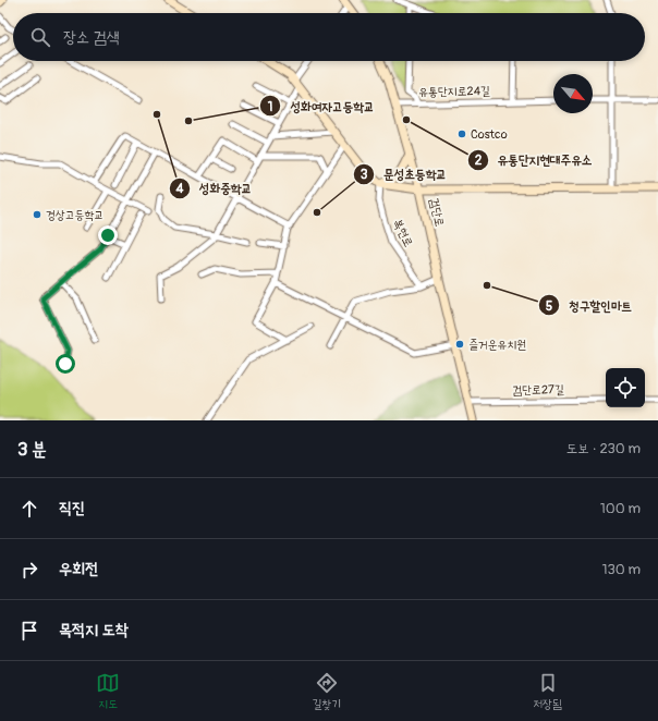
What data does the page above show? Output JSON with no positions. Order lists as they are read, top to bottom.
{
  "streets": {
    "main road": ["검단로"],
    "street": ["유통단지로24길", "복현로", "검단로27길"]
  },
  "crossings": [
    ["유통단지로24길", "검단로"],
    ["검단로", "검단로27길"]
  ],
  "places": [
    "성화중학교",
    "유통단지현대주유소",
    "성화여자고등학교",
    "Costco",
    "문성초등학교",
    "경상고등학교",
    "청구할인마트",
    "즐거운유치원"
  ],
  "north": "bottom right",
  "page": {
    "search": "장소 검색",
    "heading": ["3 분", "도보 · 230 m"],
    "list": [
      ["직진", "100 m"],
      ["우회전", "130 m"],
      "목적지 도착"
    ],
    "nav": ["지도", "길찾기", "저장됨"]
  }
}
